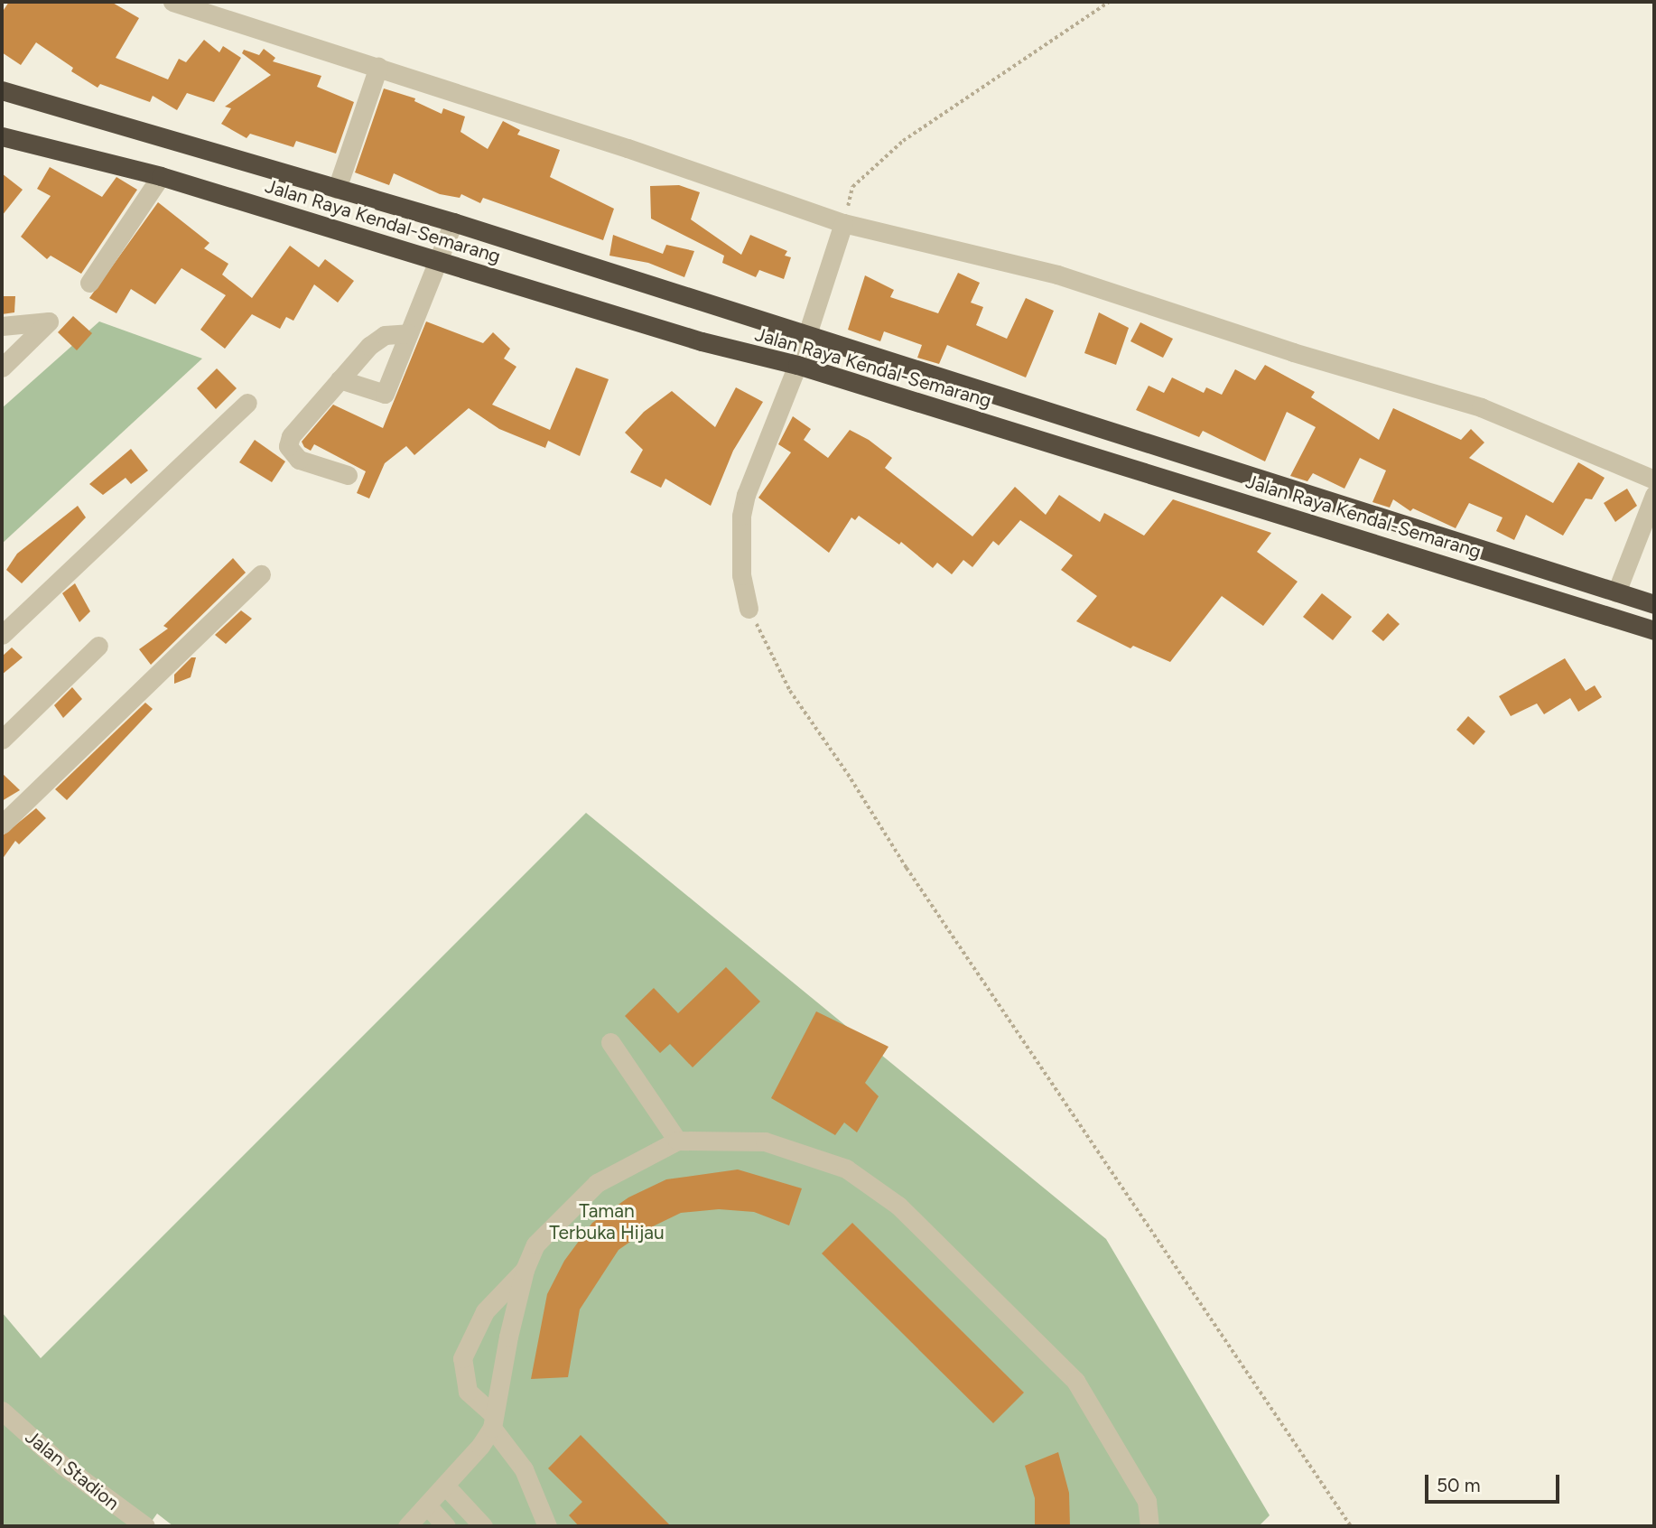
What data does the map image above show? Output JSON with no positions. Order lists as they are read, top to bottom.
{
  "streets": {
    "highway": ["Jalan Raya Kendal-Semarang"],
    "street": ["Jalan Stadion"]
  },
  "parks": ["Taman Terbuka Hijau"],
  "scale_bar": "50 m"
}
